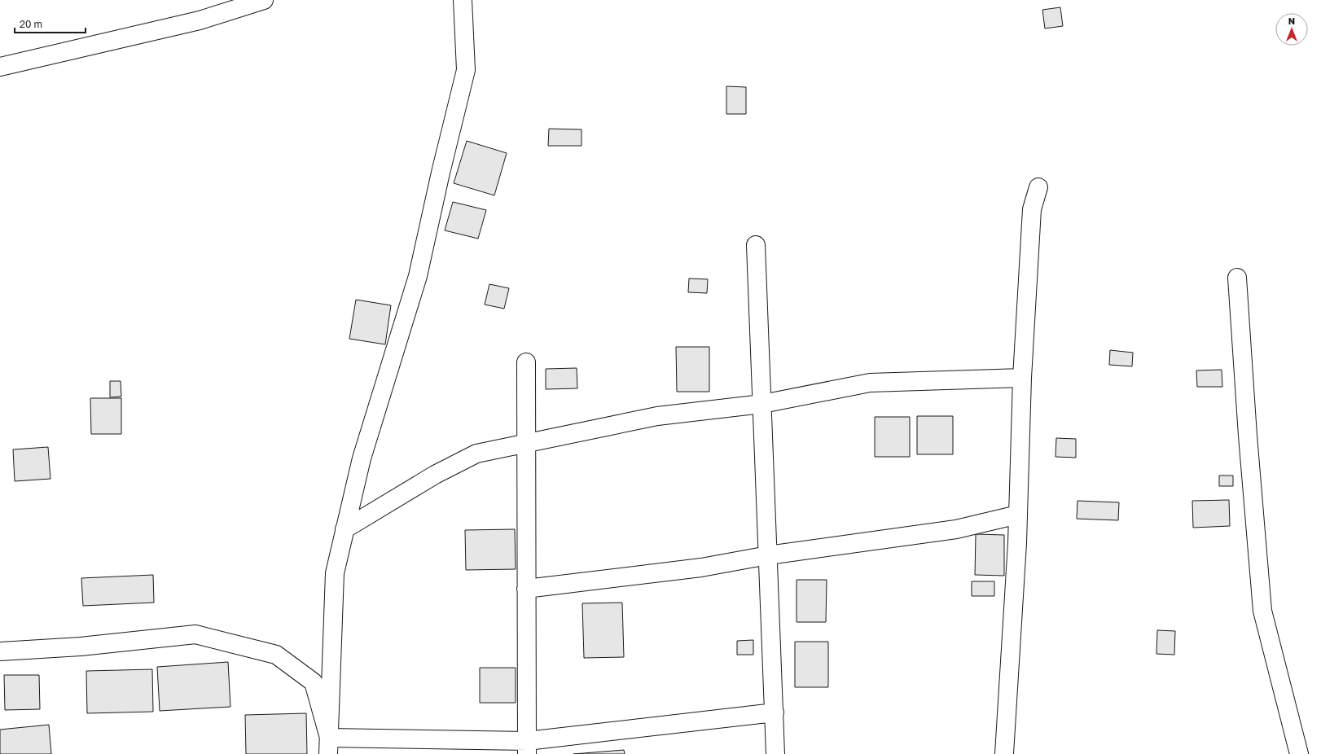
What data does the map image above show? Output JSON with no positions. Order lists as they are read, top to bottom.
{
  "scale_bar": "20 m",
  "north": "top"
}
